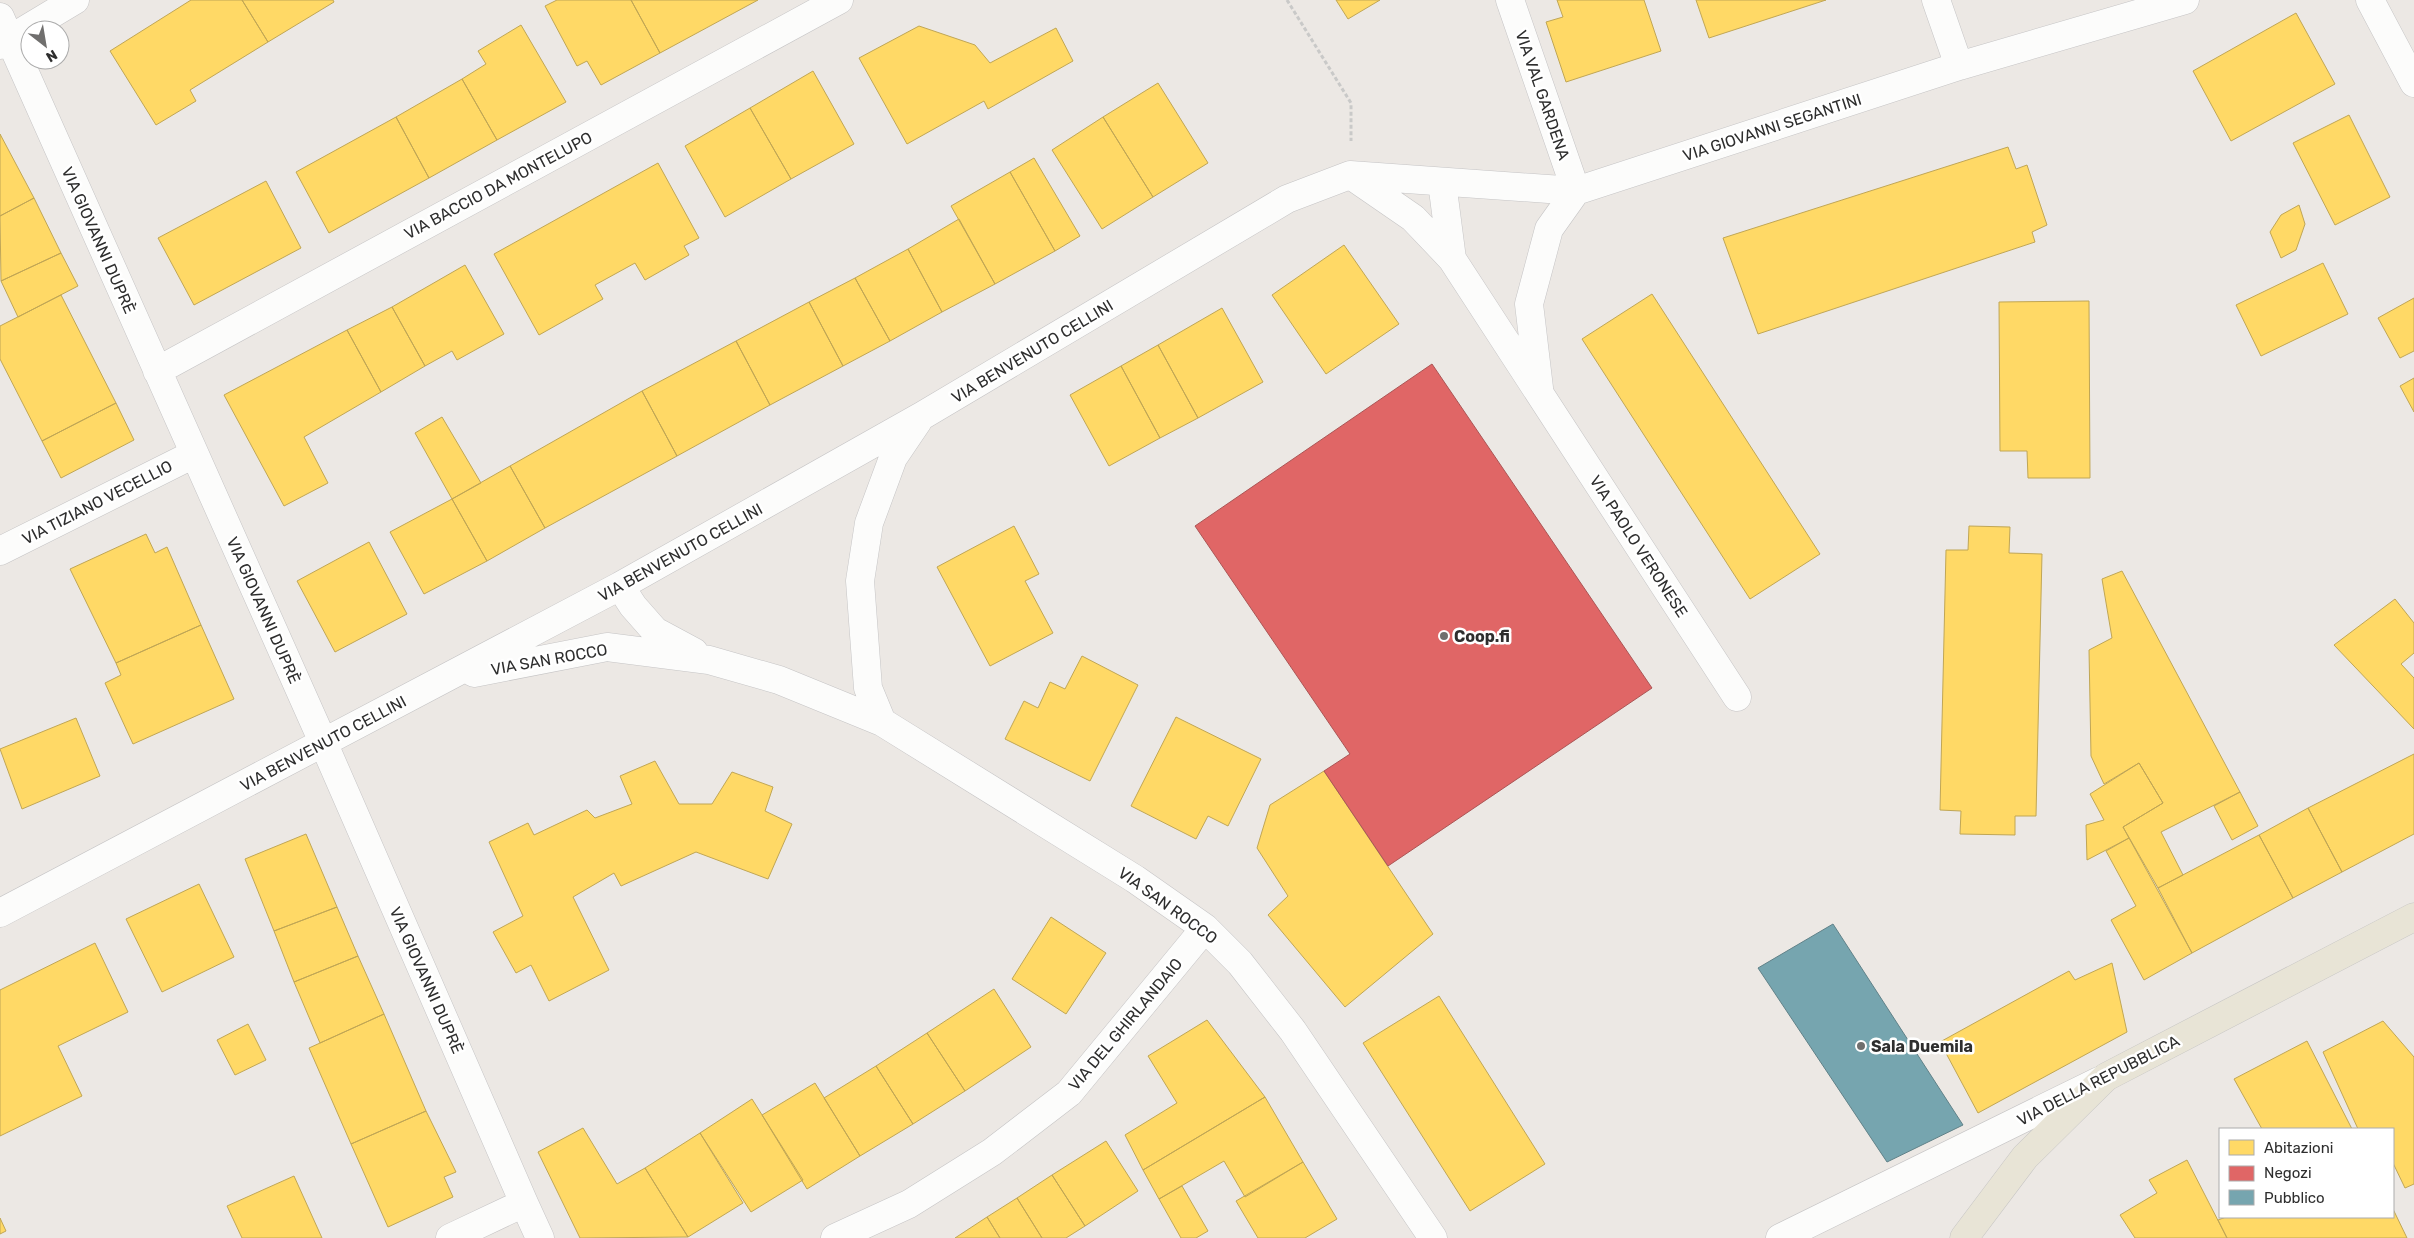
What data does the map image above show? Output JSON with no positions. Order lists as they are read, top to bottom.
{
  "streets": {
    "main road": ["VIA DELLA REPUBBLICA"],
    "street": [
      "VIA VAL GARDENA",
      "VIA GIOVANNI SEGANTINI",
      "VIA BACCIO DA MONTELUPO",
      "VIA GIOVANNI DUPRÈ",
      "VIA BENVENUTO CELLINI",
      "VIA TIZIANO VECELLIO",
      "VIA PAOLO VERONESE",
      "VIA SAN ROCCO",
      "VIA DEL GHIRLANDAIO"
    ]
  },
  "crossings": [
    ["VIA VAL GARDENA", "VIA GIOVANNI SEGANTINI"],
    ["VIA VAL GARDENA", "VIA PAOLO VERONESE"],
    ["VIA GIOVANNI SEGANTINI", "VIA BENVENUTO CELLINI"],
    ["VIA GIOVANNI SEGANTINI", "VIA PAOLO VERONESE"],
    ["VIA BACCIO DA MONTELUPO", "VIA GIOVANNI DUPRÈ"],
    ["VIA GIOVANNI DUPRÈ", "VIA BENVENUTO CELLINI"],
    ["VIA GIOVANNI DUPRÈ", "VIA TIZIANO VECELLIO"],
    ["VIA BENVENUTO CELLINI", "VIA PAOLO VERONESE"],
    ["VIA BENVENUTO CELLINI", "VIA SAN ROCCO"],
    ["VIA SAN ROCCO", "VIA DEL GHIRLANDAIO"]
  ],
  "places": ["Coop.fi", "Sala Duemila"],
  "legend": ["Abitazioni", "Negozi", "Pubblico"],
  "north": "bottom right"
}
